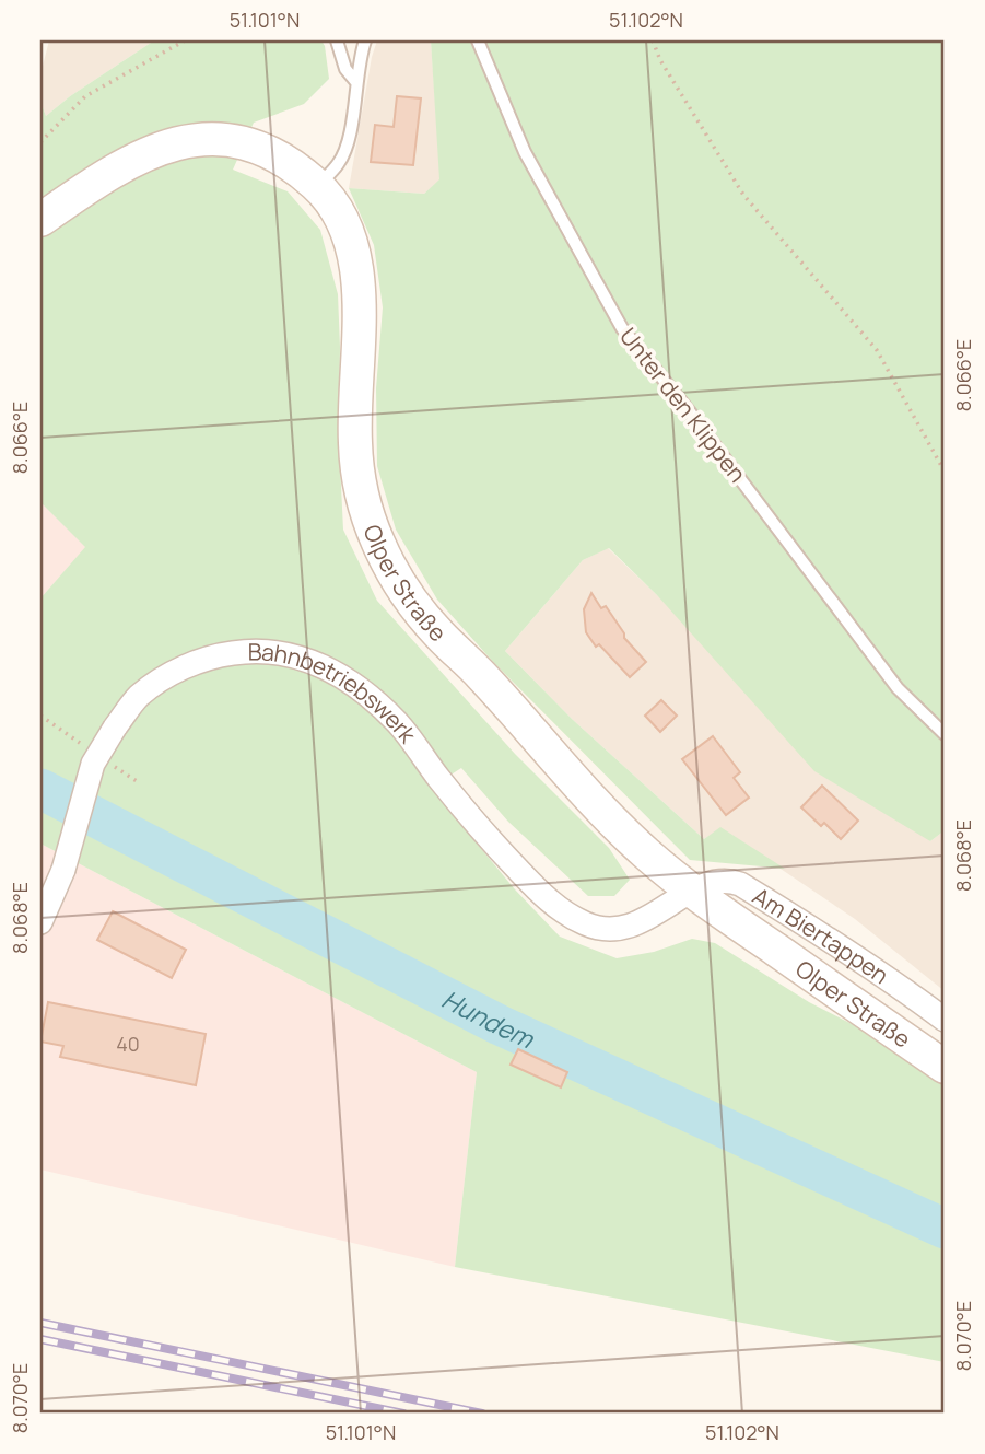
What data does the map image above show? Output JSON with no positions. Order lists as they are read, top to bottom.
{
  "streets": {
    "main road": ["Olper Straße"],
    "street": ["Bahnbetriebswerk", "Am Biertappen"],
    "lane": ["Unter den Klippen"]
  },
  "crossings": [
    ["Olper Straße", "Bahnbetriebswerk"],
    ["Olper Straße", "Am Biertappen"],
    ["Bahnbetriebswerk", "Am Biertappen"]
  ],
  "water": ["Hundem"],
  "house_numbers": ["40"],
  "coordinates": [
    "51.101°N",
    "51.102°N",
    "8.066°E",
    "8.068°E",
    "8.070°E"
  ]
}
